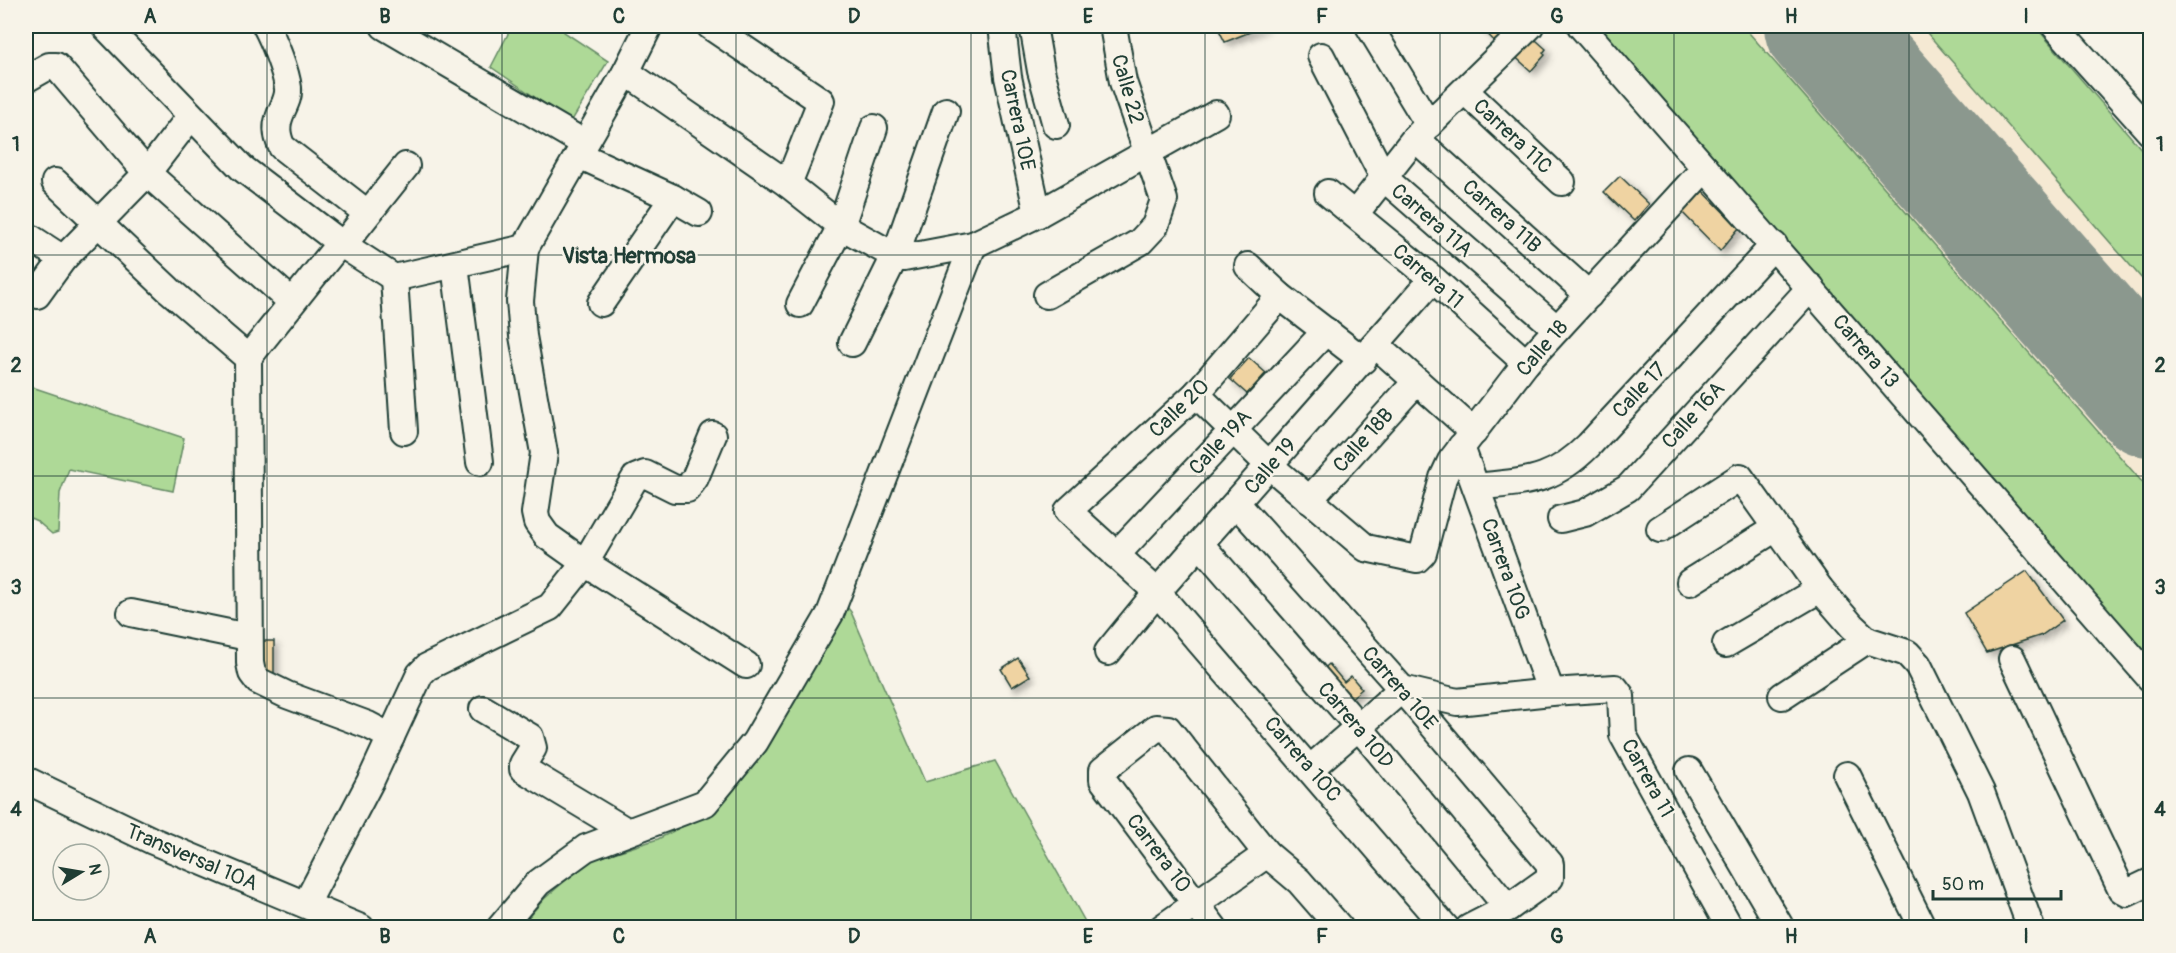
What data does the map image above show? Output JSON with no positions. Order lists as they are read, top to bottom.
{
  "streets": {
    "street": [
      "Calle 22",
      "Carrera 10E",
      "Carrera 11C",
      "Carrera 11B",
      "Carrera 11A",
      "Carrera 11",
      "Calle 18",
      "Carrera 13",
      "Calle 17",
      "Calle 20",
      "Calle 16A",
      "Calle 18B",
      "Calle 19A",
      "Calle 19",
      "Carrera 10G",
      "Carrera 10D",
      "Carrera 10C",
      "Carrera 10",
      "Transversal 10A"
    ]
  },
  "crossings": [
    ["Carrera 10E", "Carrera 11"],
    ["Carrera 10E", "Calle 19"],
    ["Carrera 10E", "Carrera 10D"],
    ["Carrera 11B", "Calle 18"],
    ["Carrera 11A", "Calle 18"],
    ["Carrera 11", "Calle 18"],
    ["Carrera 11", "Calle 19"],
    ["Carrera 11", "Carrera 10G"],
    ["Calle 18", "Carrera 13"],
    ["Calle 18", "Calle 18B"],
    ["Calle 18", "Carrera 10G"],
    ["Carrera 13", "Calle 17"],
    ["Carrera 13", "Calle 16A"],
    ["Calle 17", "Carrera 10G"],
    ["Calle 20", "Carrera 10C"],
    ["Calle 19A", "Carrera 10C"],
    ["Calle 19", "Carrera 10D"],
    ["Calle 19", "Carrera 10C"]
  ],
  "districts": ["Vista Hermosa"],
  "scale_bar": "50 m",
  "north": "right",
  "grid": {
    "columns": [
      "A",
      "B",
      "C",
      "D",
      "E",
      "F",
      "G",
      "H",
      "I"
    ],
    "rows": [
      "1",
      "2",
      "3",
      "4"
    ]
  }
}
